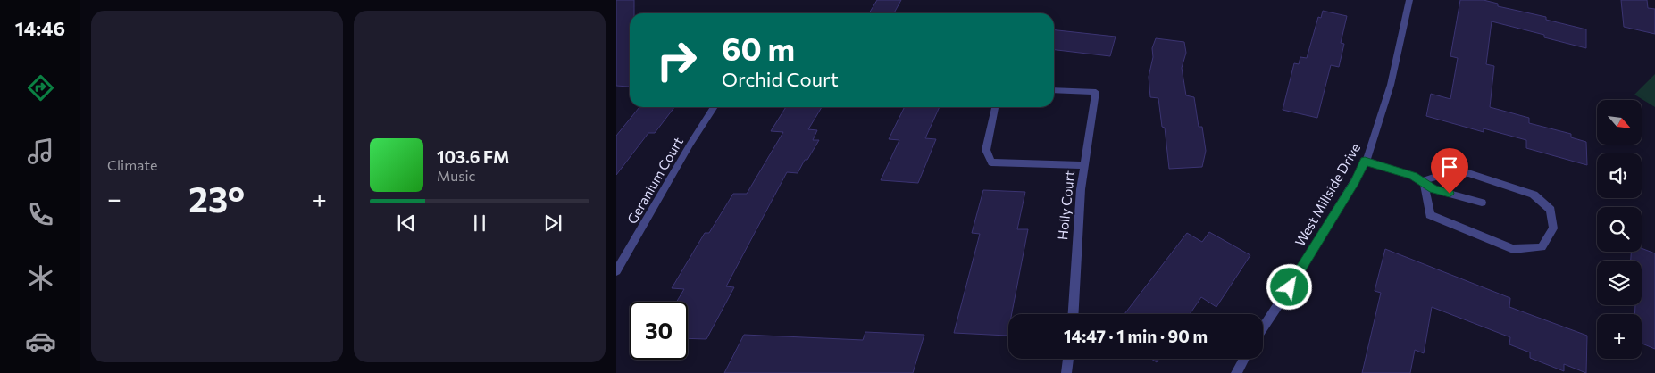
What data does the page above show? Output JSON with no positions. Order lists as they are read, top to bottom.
{
  "streets": {
    "street": ["Geranium Court", "West Millside Drive", "Holly Court"]
  },
  "north": "bottom right",
  "page": {
    "tabs": "14:46",
    "tile": "Climate",
    "turn": ["60 m", "Orchid Court"],
    "map_buttons": "+",
    "song": ["103.6 FM", "Music"],
    "heat": ["−", "23°", "+"],
    "limit": "30",
    "trip": "14:47 · 1 min · 90 m"
  }
}
